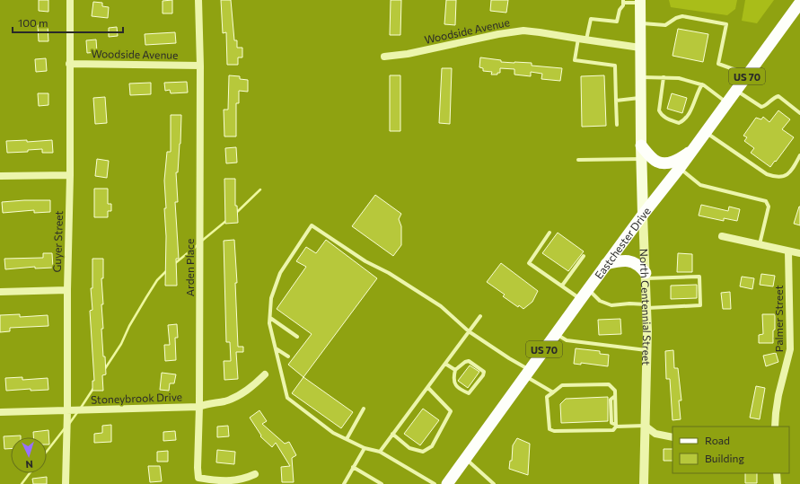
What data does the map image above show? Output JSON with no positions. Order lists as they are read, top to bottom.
{
  "streets": {
    "main road": ["US 70", "Eastchester Drive", "North Centennial Street"],
    "street": [
      "Woodside Avenue",
      "Guyer Street",
      "Arden Place",
      "Palmer Street",
      "Stoneybrook Drive"
    ]
  },
  "crossings": [
    ["Woodside Avenue", "Guyer Street"],
    ["Woodside Avenue", "Arden Place"],
    ["Woodside Avenue", "North Centennial Street"],
    ["Guyer Street", "Stoneybrook Drive"],
    ["Eastchester Drive", "North Centennial Street"],
    ["Arden Place", "Stoneybrook Drive"]
  ],
  "legend": ["Road", "Building"],
  "scale_bar": "100 m",
  "north": "bottom"
}
